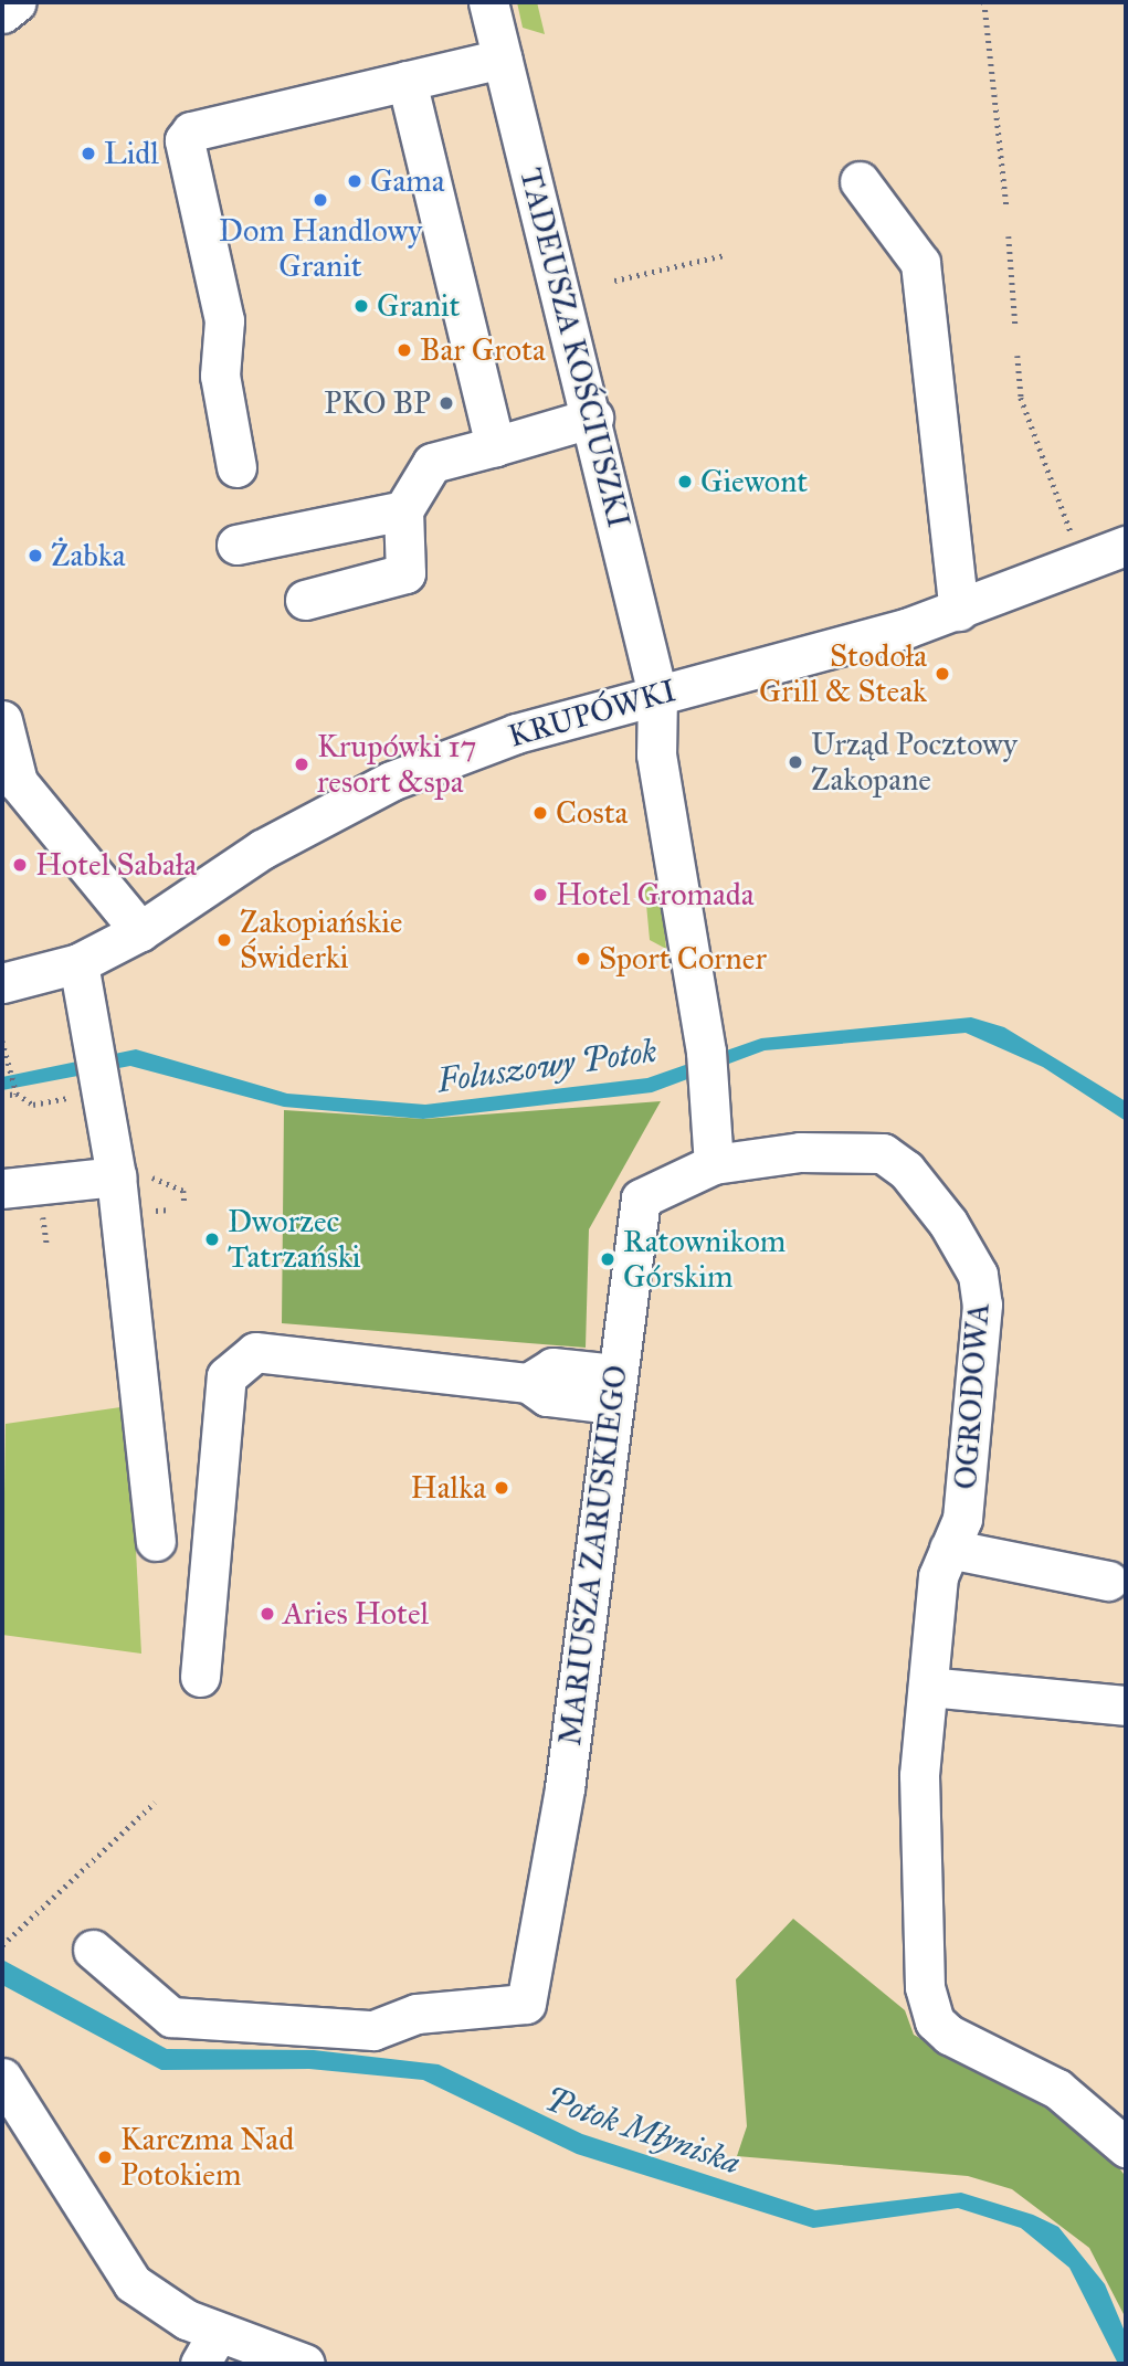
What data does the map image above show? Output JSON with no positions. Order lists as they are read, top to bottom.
{
  "streets": {
    "street": [
      "TADEUSZA KOŚCIUSZKI",
      "KRUPÓWKI",
      "OGRODOWA",
      "MARIUSZA ZARUSKIEGO"
    ]
  },
  "crossings": [
    ["TADEUSZA KOŚCIUSZKI", "KRUPÓWKI"],
    ["OGRODOWA", "MARIUSZA ZARUSKIEGO"]
  ],
  "water": ["Foluszowy Potok", "Potok Młyniska"],
  "places": [
    "Lidl",
    "Gama",
    "Dom Handlowy Granit",
    "Granit",
    "Bar Grota",
    "PKO BP",
    "Giewont",
    "Żabka",
    "Stodoła Grill & Steak",
    "Urząd Pocztowy Zakopane",
    "Krupówki 17 resort &spa",
    "Costa",
    "Hotel Sabała",
    "Hotel Gromada",
    "Zakopiańskie Świderki",
    "Sport Corner",
    "Dworzec Tatrzański",
    "Ratownikom Górskim",
    "Halka",
    "Aries Hotel",
    "Karczma Nad Potokiem"
  ]
}
